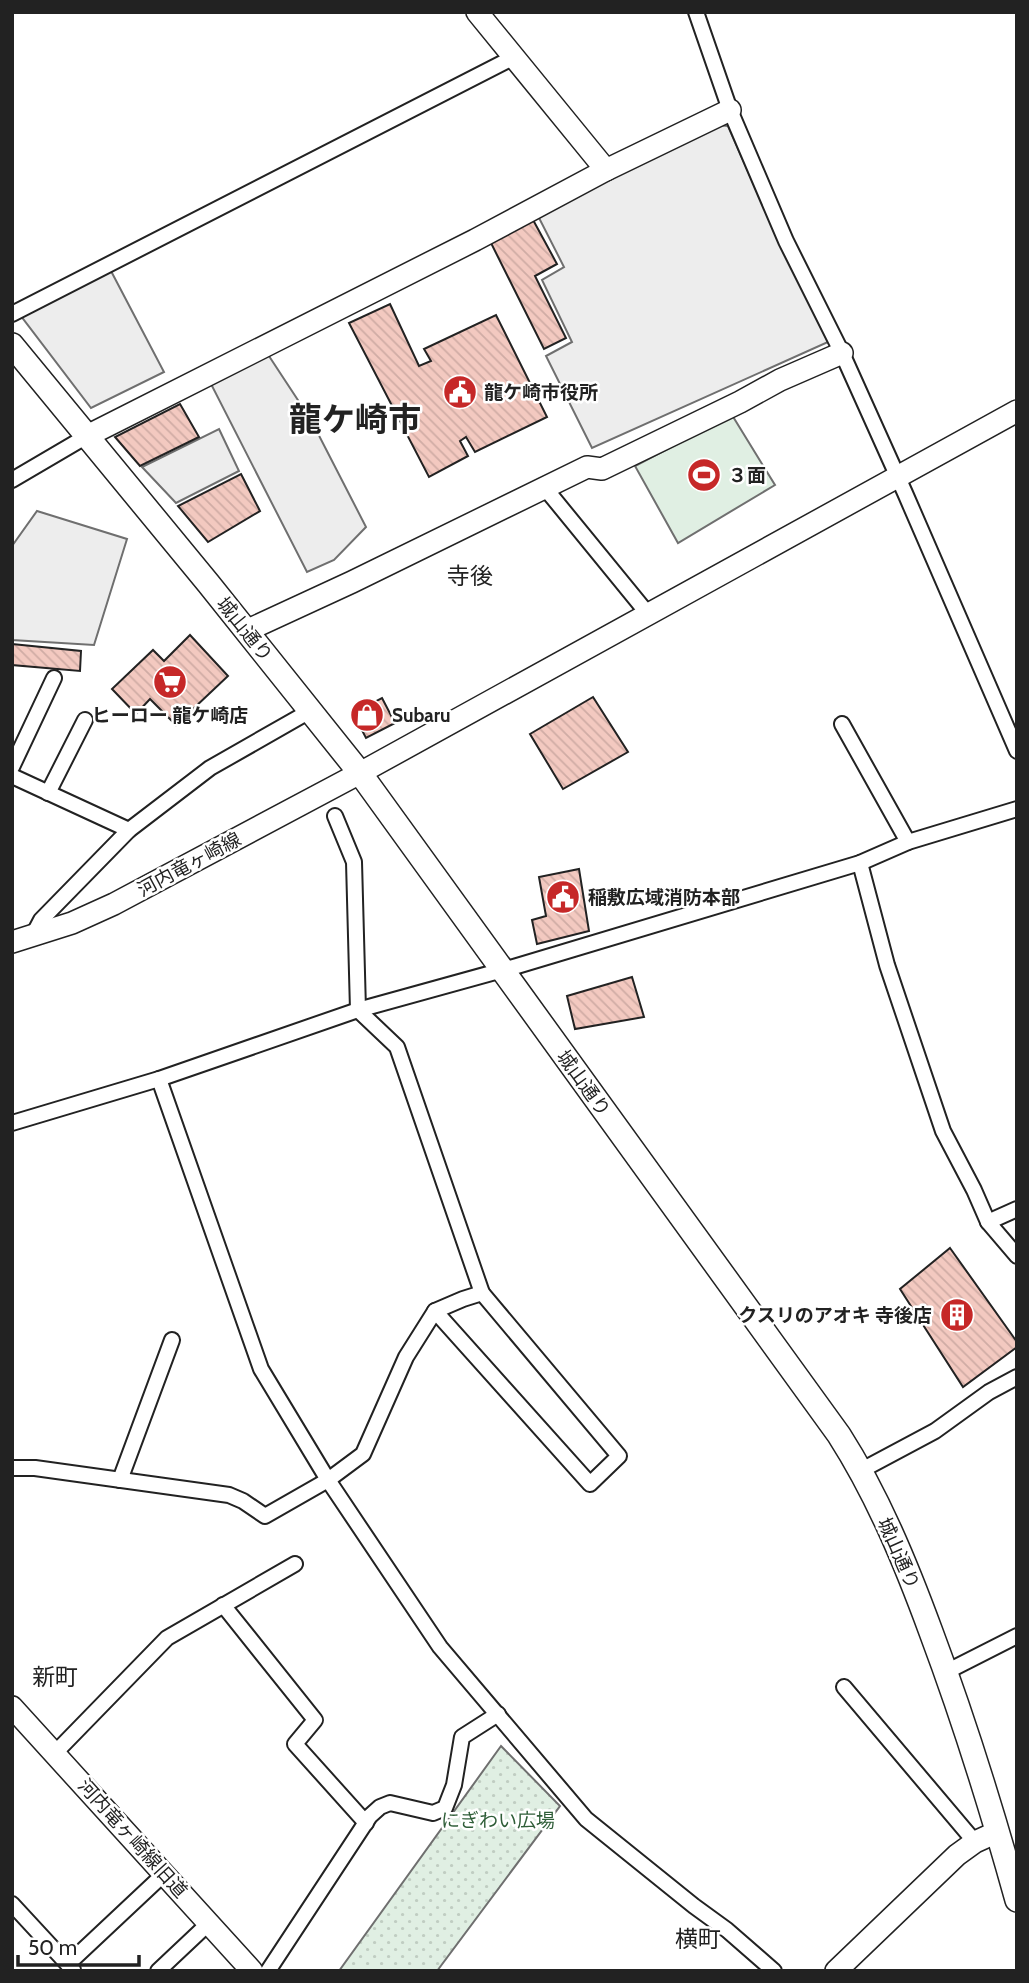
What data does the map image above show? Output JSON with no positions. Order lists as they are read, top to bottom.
{
  "streets": {
    "main road": ["城山通り"],
    "street": ["河内竜ヶ崎線", "河内竜ヶ崎線旧道"]
  },
  "crossings": [
    ["城山通り", "河内竜ヶ崎線"]
  ],
  "districts": [
    "龍ケ崎市",
    "寺後",
    "新町",
    "横町"
  ],
  "parks": ["にぎわい広場"],
  "places": {
    "public building": ["龍ケ崎市役所", "稲敷広域消防本部"],
    "sports": ["３面"],
    "supermarket": ["ヒーロー 龍ケ崎店"],
    "shop": ["Subaru"],
    "building": ["クスリのアオキ 寺後店"]
  },
  "scale_bar": "50 m"
}
